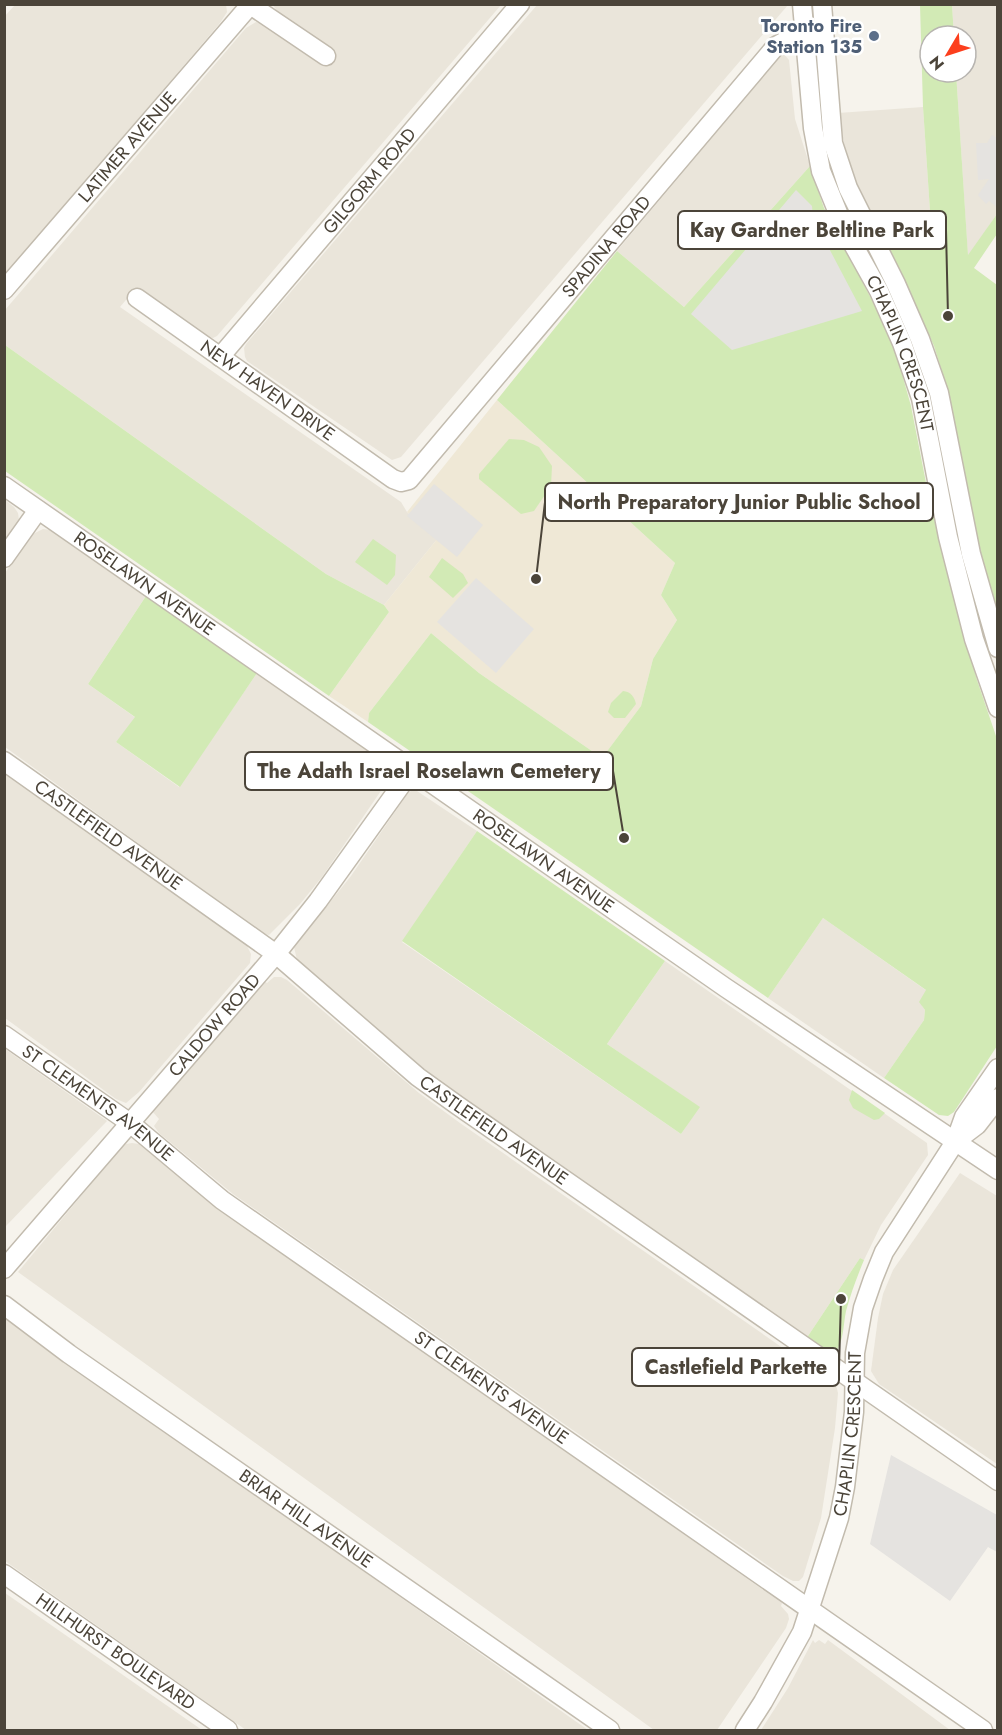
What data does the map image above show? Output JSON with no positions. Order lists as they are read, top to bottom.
{
  "streets": {
    "street": [
      "LATIMER AVENUE",
      "GILGORM ROAD",
      "SPADINA ROAD",
      "CHAPLIN CRESCENT",
      "NEW HAVEN DRIVE",
      "ROSELAWN AVENUE",
      "CASTLEFIELD AVENUE",
      "CALDOW ROAD",
      "ST CLEMENTS AVENUE",
      "BRIAR HILL AVENUE",
      "HILLHURST BOULEVARD"
    ]
  },
  "crossings": [
    ["GILGORM ROAD", "NEW HAVEN DRIVE"],
    ["SPADINA ROAD", "CHAPLIN CRESCENT"],
    ["SPADINA ROAD", "NEW HAVEN DRIVE"],
    ["CHAPLIN CRESCENT", "ROSELAWN AVENUE"],
    ["CHAPLIN CRESCENT", "CASTLEFIELD AVENUE"],
    ["CHAPLIN CRESCENT", "ST CLEMENTS AVENUE"],
    ["ROSELAWN AVENUE", "CALDOW ROAD"],
    ["CASTLEFIELD AVENUE", "CALDOW ROAD"],
    ["CALDOW ROAD", "ST CLEMENTS AVENUE"]
  ],
  "places": [
    "Toronto Fire Station 135",
    "Kay Gardner Beltline Park",
    "North Preparatory Junior Public School",
    "The Adath Israel Roselawn Cemetery",
    "Castlefield Parkette"
  ],
  "north": "bottom left"
}
